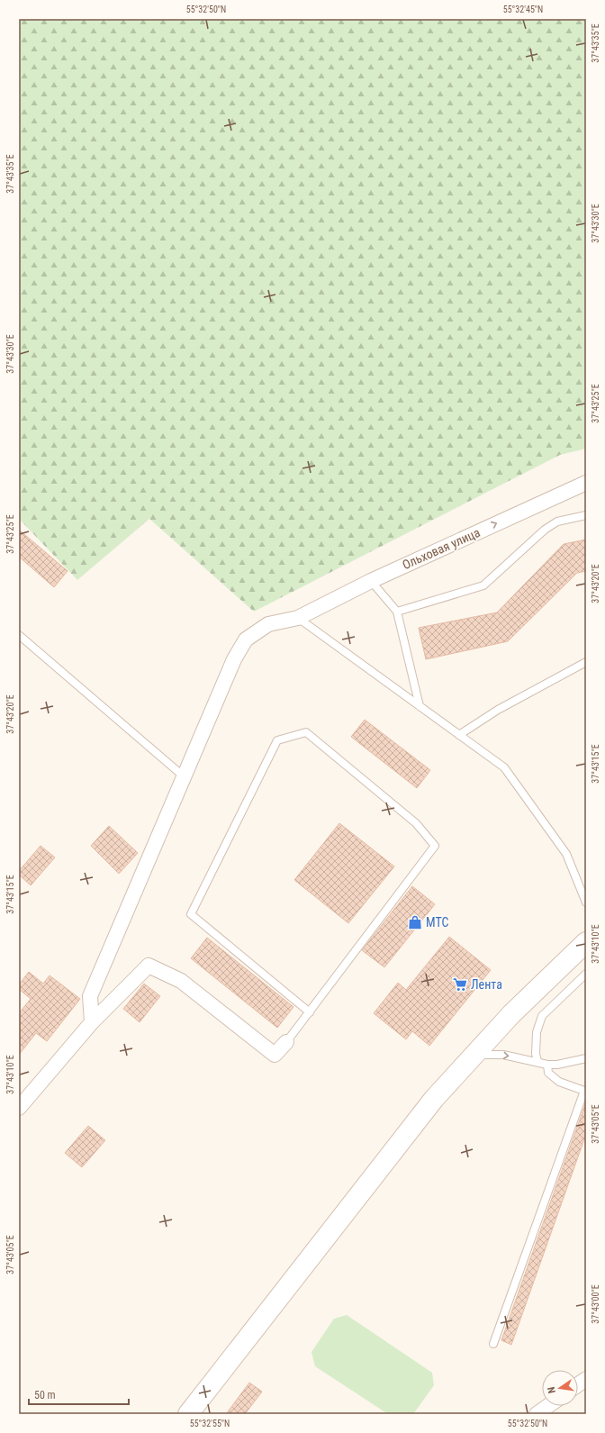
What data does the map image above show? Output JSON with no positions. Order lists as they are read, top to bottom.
{
  "streets": {
    "street": ["Ольховая улица"]
  },
  "places": {
    "shop": ["МТС"],
    "supermarket": ["Лента"]
  },
  "scale_bar": "50 m",
  "north": "left",
  "coordinates": [
    "55°32'50\"N",
    "55°32'45\"N",
    "37°43'35\"E",
    "37°43'30\"E",
    "37°43'25\"E",
    "37°43'20\"E",
    "37°43'15\"E",
    "37°43'10\"E",
    "37°43'05\"E",
    "37°43'00\"E",
    "55°32'55\"N"
  ]
}
